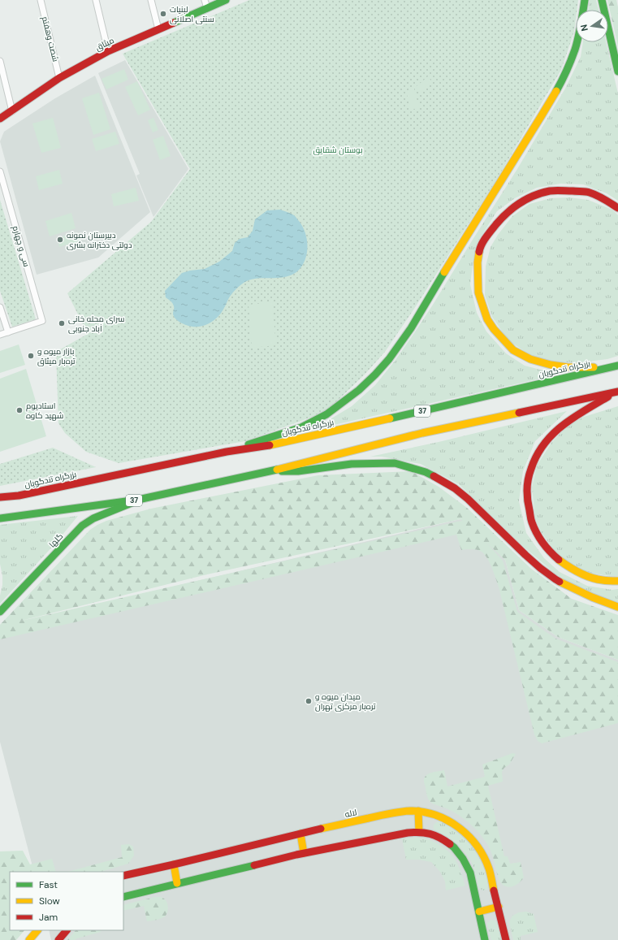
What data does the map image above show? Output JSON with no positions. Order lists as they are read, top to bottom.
{
  "streets": {
    "main road": [
      "میثاق",
      "بزرگراه تندگویان",
      "37",
      "گلها",
      "لاله"
    ],
    "street": ["شصت وهفتم", "سی و چهارم"]
  },
  "crossings": [
    ["شصت وهفتم", "میثاق"],
    ["37", "گلها"]
  ],
  "parks": ["بوستان شقایق"],
  "places": [
    "لبنیات سنتی اصلانی",
    "دبیرستان نمونه دولتی دخترانه بشری",
    "سرای محله خانی آباد جنوبی",
    "بازار میوه و تره‌بار میثاق",
    "استادیوم شهید کاوه",
    "میدان میوه و تره‌بار مرکزی تهران"
  ],
  "legend": ["Fast", "Slow", "Jam"],
  "north": "left"
}
